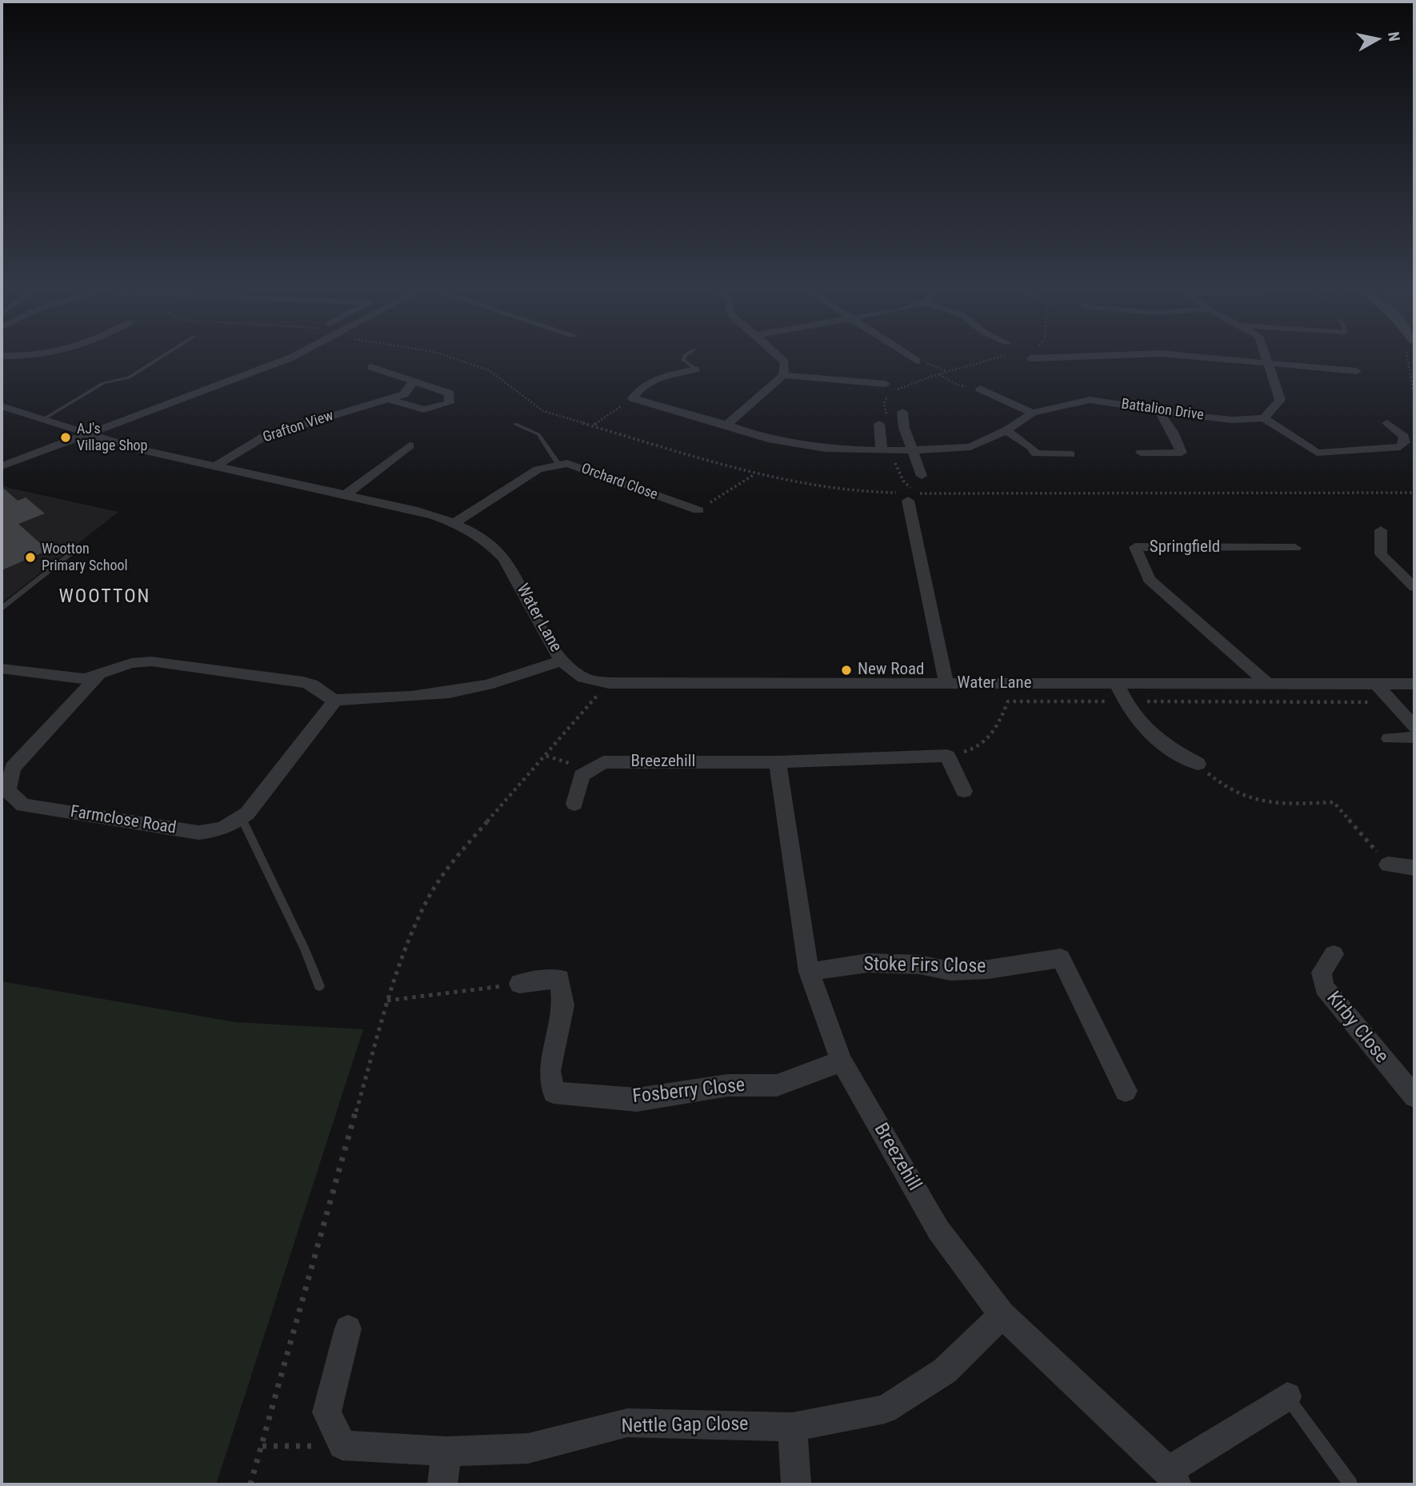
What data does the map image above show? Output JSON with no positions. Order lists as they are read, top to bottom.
{
  "streets": {
    "street": [
      "Battalion Drive",
      "Grafton View",
      "Orchard Close",
      "Springfield",
      "Water Lane",
      "Breezehill",
      "Farmclose Road",
      "Stoke Firs Close",
      "Kirby Close",
      "Fosberry Close",
      "Nettle Gap Close"
    ]
  },
  "crossings": [
    ["Grafton View", "Water Lane"],
    ["Orchard Close", "Water Lane"],
    ["Springfield", "Water Lane"],
    ["Breezehill", "Stoke Firs Close"],
    ["Breezehill", "Fosberry Close"],
    ["Breezehill", "Nettle Gap Close"]
  ],
  "districts": ["WOOTTON"],
  "places": ["AJ's Village Shop", "Wootton Primary School", "New Road"],
  "north": "right"
}
